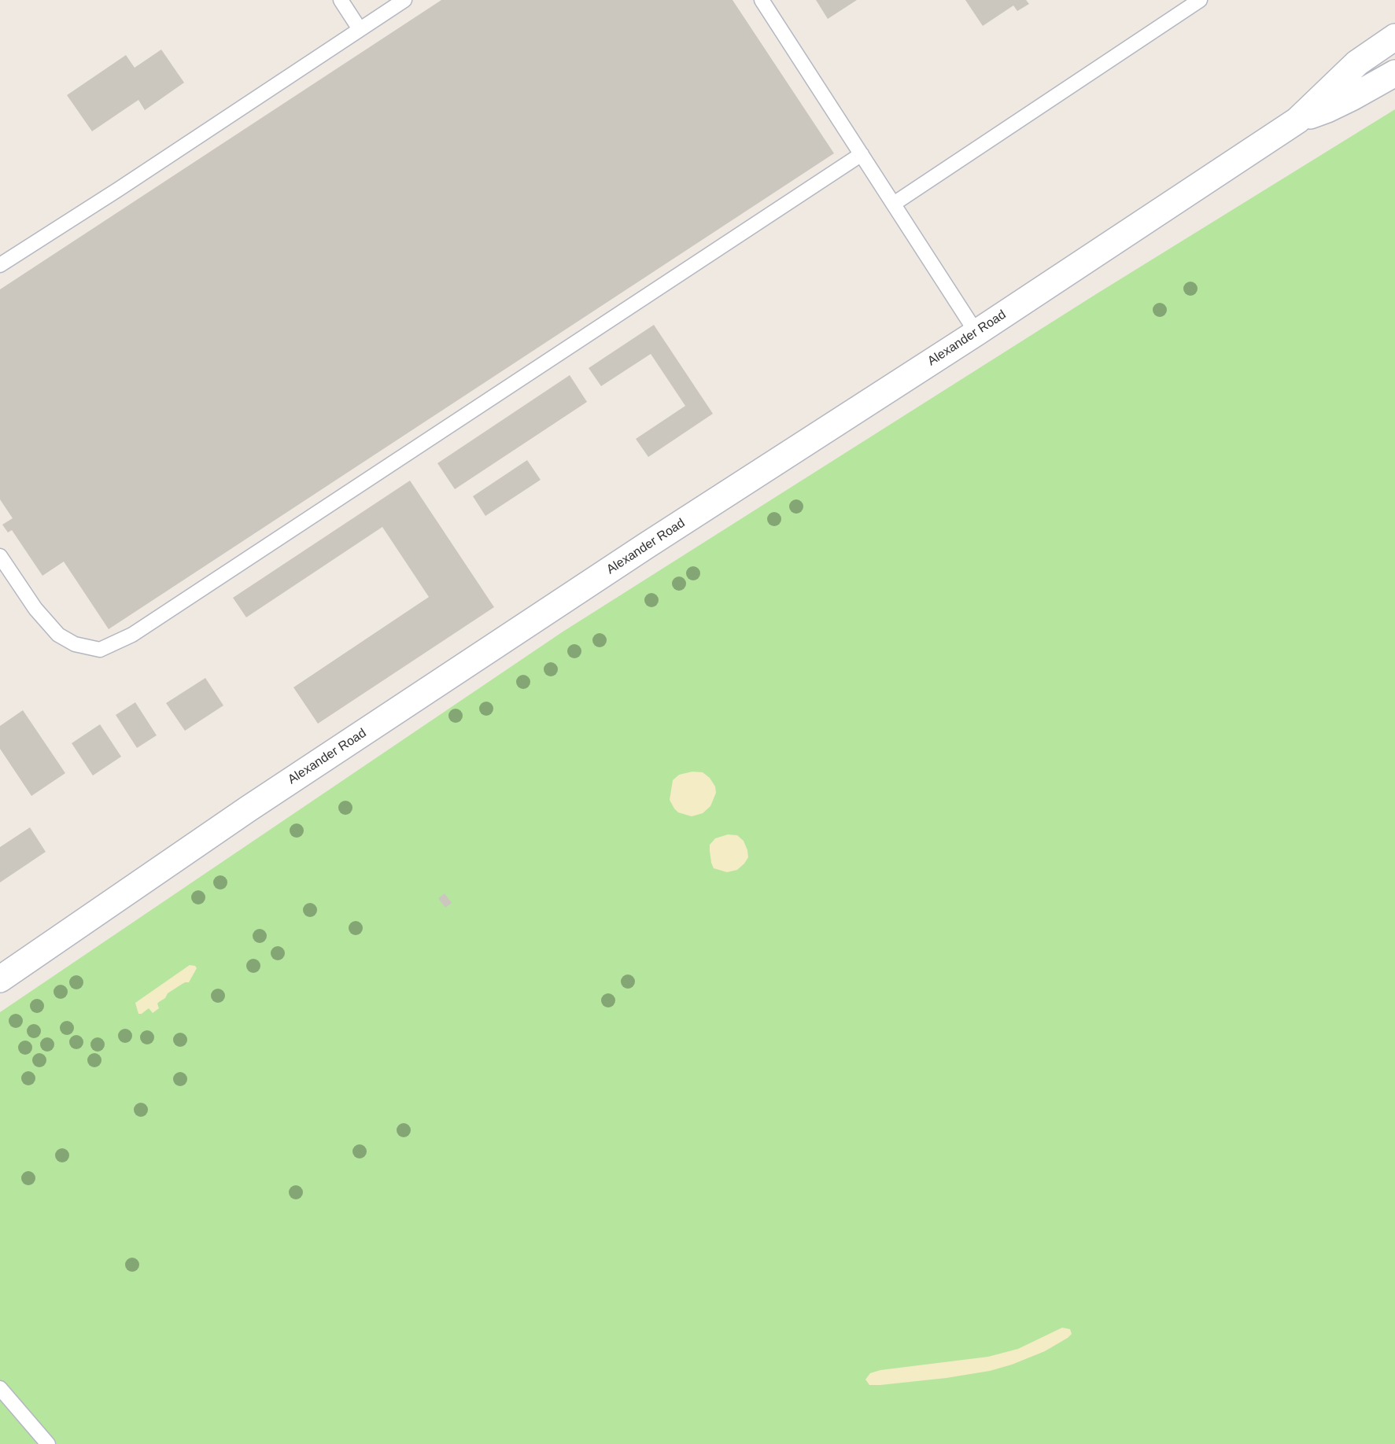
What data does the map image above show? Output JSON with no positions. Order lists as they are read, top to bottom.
{
  "streets": {
    "street": ["Alexander Road"]
  }
}
